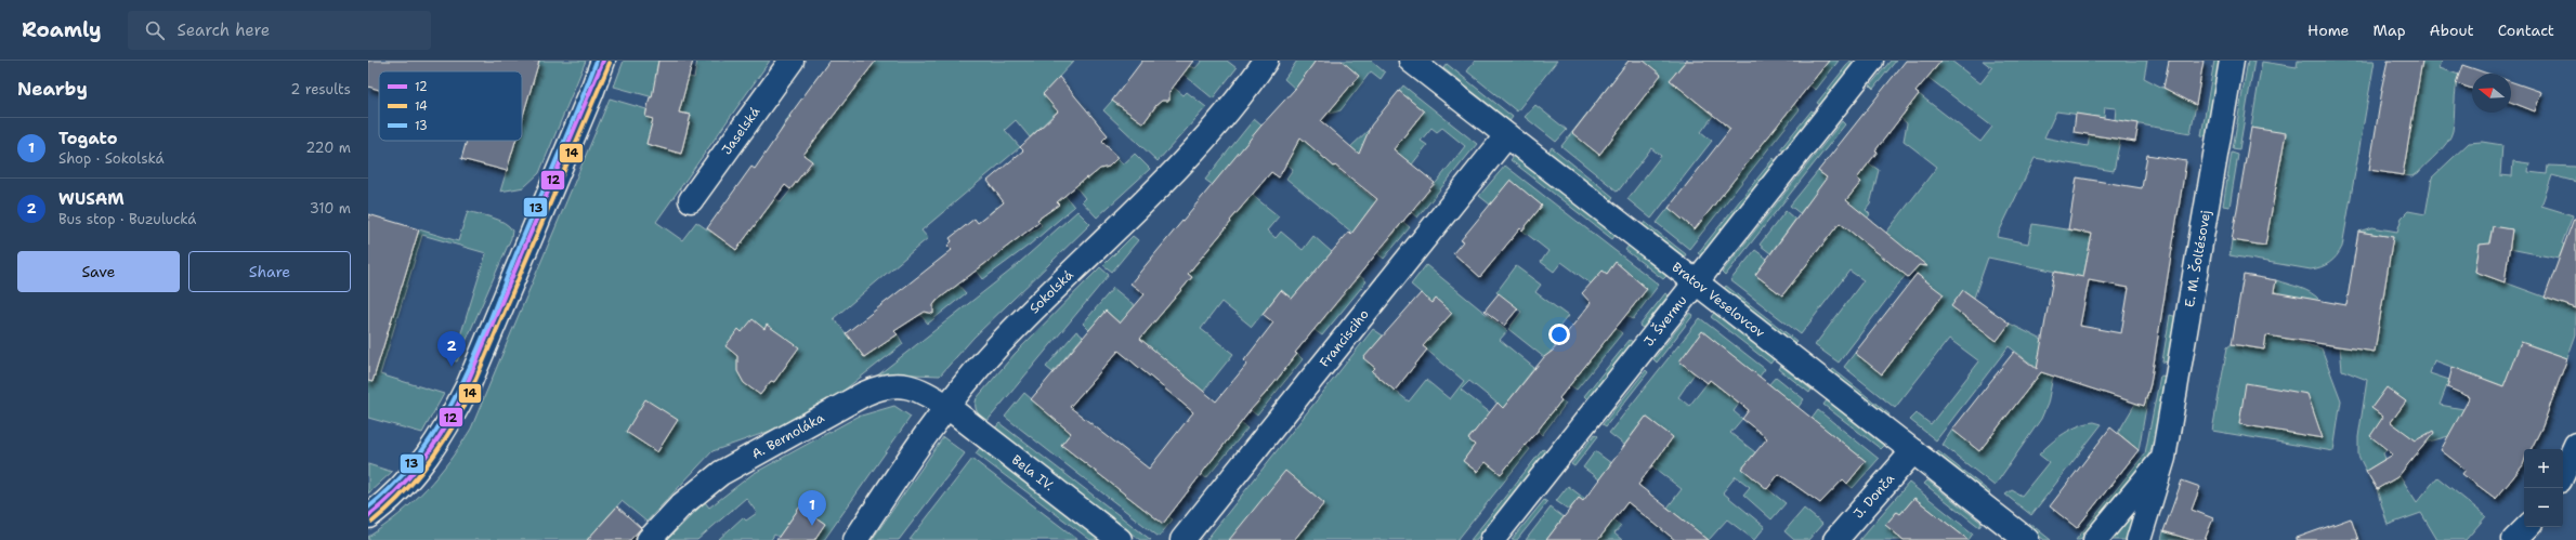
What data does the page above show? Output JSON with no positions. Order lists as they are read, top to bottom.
{
  "streets": {
    "street": [
      "Jaselská",
      "E. M. Šoltésovej",
      "Sokolská",
      "Bratov Veselovcov",
      "J. Švermu",
      "Francisciho",
      "A. Bernoláka",
      "Bela IV.",
      "J. Donča"
    ]
  },
  "crossings": [
    ["Sokolská", "A. Bernoláka"],
    ["Sokolská", "Bela IV."],
    ["Bratov Veselovcov", "J. Švermu"],
    ["Bratov Veselovcov", "Francisciho"],
    ["Bratov Veselovcov", "J. Donča"],
    ["A. Bernoláka", "Bela IV."]
  ],
  "lines": ["transit line 12", "transit line 13", "transit line 14"],
  "legend": ["12", "14", "13"],
  "north": "left",
  "page": {
    "header": "Roamly",
    "search": "Search here",
    "nav": [
      "Home",
      "Map",
      "About",
      "Contact"
    ],
    "heading": ["Nearby", "2 results"],
    "list": [
      {
        "mark": "1",
        "name": "Togato",
        "note": "Shop · Sokolská",
        "value": "220 m"
      },
      {
        "mark": "2",
        "name": "WUSAM",
        "note": "Bus stop · Buzulucká",
        "value": "310 m"
      }
    ],
    "buttons": ["Save", "Share"],
    "pins": ["2", "1"],
    "map_buttons": ["+", "−"]
  }
}
